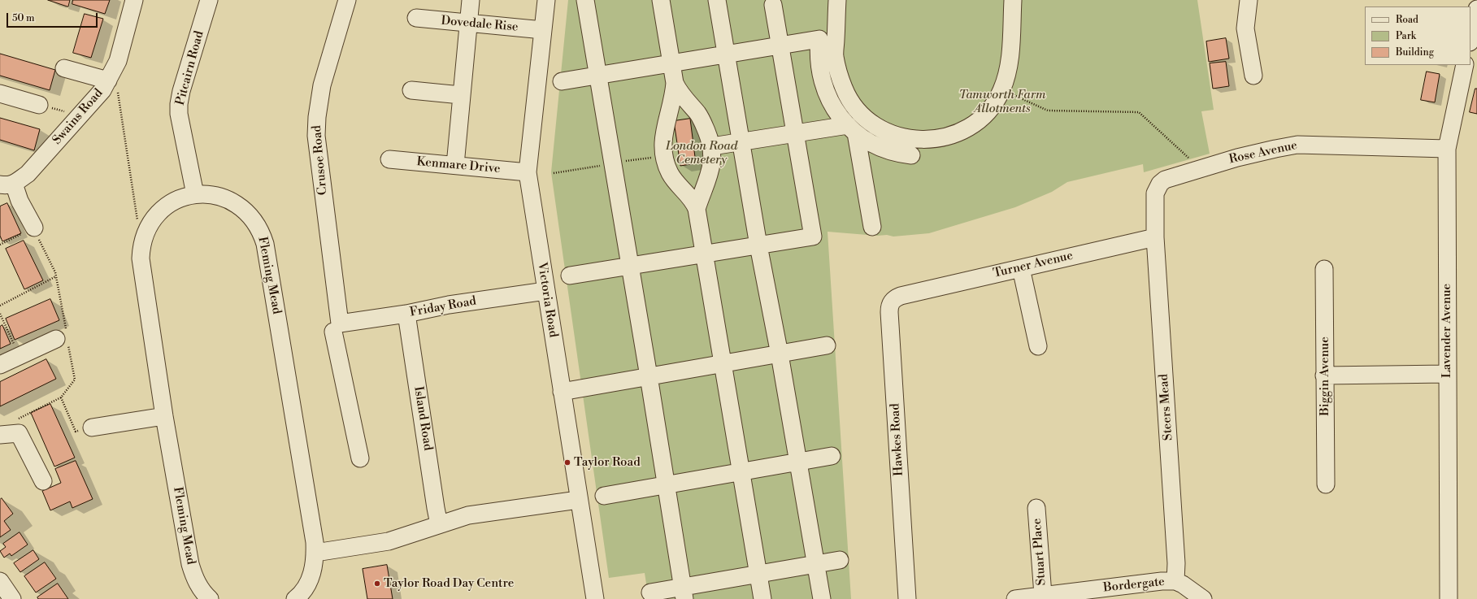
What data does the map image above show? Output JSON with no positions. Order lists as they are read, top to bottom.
{
  "streets": {
    "street": [
      "Dovedale Rise",
      "Pitcairn Road",
      "Swains Road",
      "Rose Avenue",
      "Crusoe Road",
      "Kenmare Drive",
      "Turner Avenue",
      "Fleming Mead",
      "Victoria Road",
      "Friday Road",
      "Lavender Avenue",
      "Biggin Avenue",
      "Steers Mead",
      "Island Road",
      "Hawkes Road",
      "Stuart Place",
      "Bordergate"
    ]
  },
  "crossings": [
    ["Dovedale Rise", "Victoria Road"],
    ["Pitcairn Road", "Fleming Mead"],
    ["Rose Avenue", "Lavender Avenue"],
    ["Rose Avenue", "Steers Mead"],
    ["Crusoe Road", "Friday Road"],
    ["Kenmare Drive", "Victoria Road"],
    ["Turner Avenue", "Steers Mead"],
    ["Turner Avenue", "Hawkes Road"],
    ["Victoria Road", "Friday Road"],
    ["Friday Road", "Island Road"],
    ["Steers Mead", "Bordergate"],
    ["Stuart Place", "Bordergate"]
  ],
  "parks": ["Tamworth Farm Allotments", "London Road Cemetery"],
  "places": ["Taylor Road", "Taylor Road Day Centre"],
  "legend": ["Road", "Park", "Building"],
  "scale_bar": "50 m"
}
